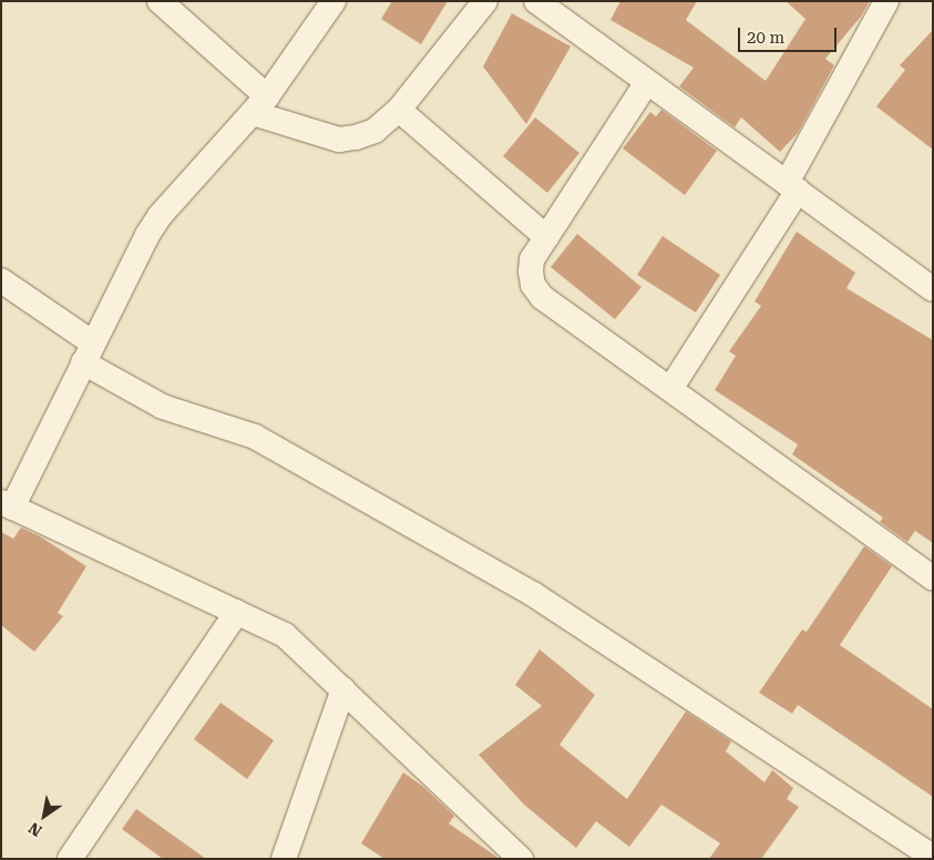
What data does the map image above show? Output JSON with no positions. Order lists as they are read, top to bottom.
{
  "scale_bar": "20 m",
  "north": "bottom left"
}
